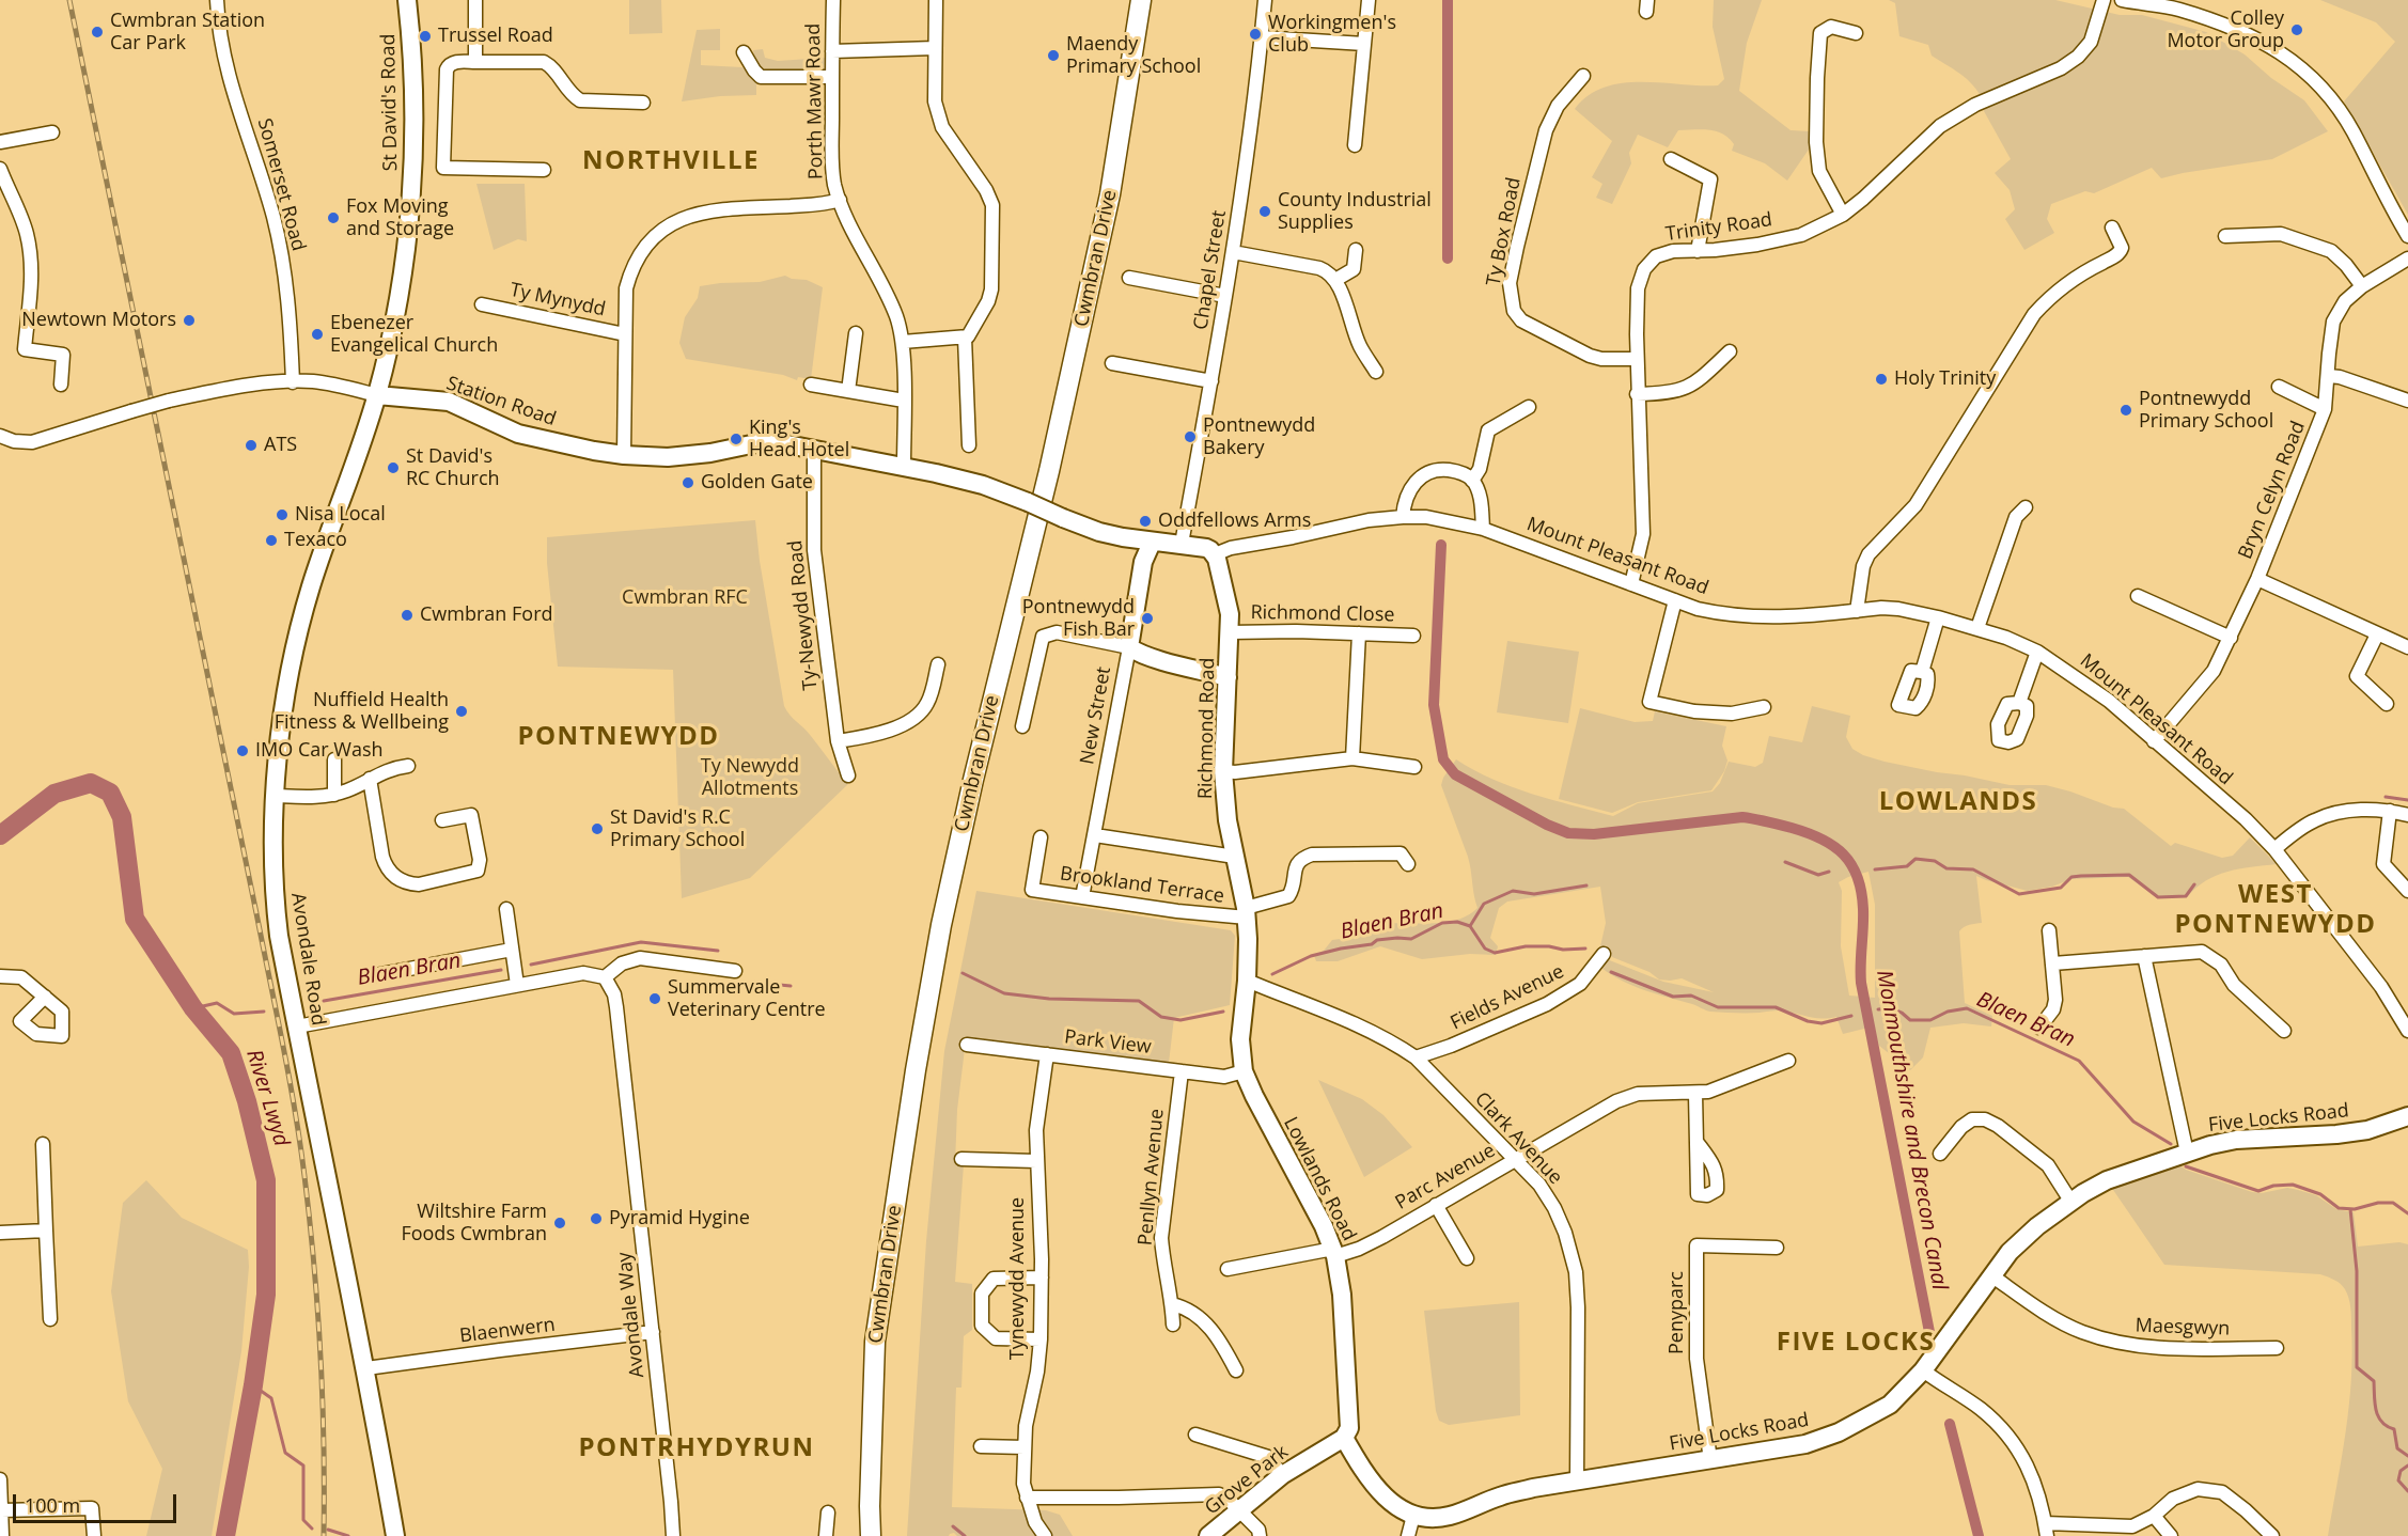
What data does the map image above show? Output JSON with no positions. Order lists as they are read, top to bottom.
{
  "streets": {
    "main road": ["Cwmbran Drive"],
    "street": [
      "Porth Mawr Road",
      "St David's Road",
      "Somerset Road",
      "Trinity Road",
      "Ty Box Road",
      "Chapel Street",
      "Ty Mynydd",
      "Station Road",
      "Bryn Celyn Road",
      "Mount Pleasant Road",
      "Richmond Close",
      "Ty-Newydd Road",
      "New Street",
      "Richmond Road",
      "Brookland Terrace",
      "Avondale Road",
      "Fields Avenue",
      "Park View",
      "Five Locks Road",
      "Clark Avenue",
      "Penllyn Avenue",
      "Parc Avenue",
      "Lowlands Road",
      "Tynewydd Avenue",
      "Penyparc",
      "Avondale Way",
      "Maesgwyn",
      "Blaenwern",
      "Grove Park"
    ]
  },
  "crossings": [
    ["Porth Mawr Road", "Ty Mynydd"],
    ["Porth Mawr Road", "Station Road"],
    ["St David's Road", "Station Road"],
    ["St David's Road", "Avondale Road"],
    ["Somerset Road", "Station Road"],
    ["Trinity Road", "Ty Box Road"],
    ["Trinity Road", "Mount Pleasant Road"],
    ["Chapel Street", "Station Road"],
    ["Ty Mynydd", "Station Road"],
    ["Station Road", "Mount Pleasant Road"],
    ["Station Road", "Ty-Newydd Road"],
    ["Station Road", "New Street"],
    ["Station Road", "Richmond Road"],
    ["Station Road", "Avondale Road"],
    ["Bryn Celyn Road", "Mount Pleasant Road"],
    ["Mount Pleasant Road", "Richmond Road"],
    ["Richmond Close", "Richmond Road"],
    ["New Street", "Brookland Terrace"],
    ["Richmond Road", "Brookland Terrace"],
    ["Richmond Road", "Clark Avenue"],
    ["Richmond Road", "Lowlands Road"],
    ["Avondale Road", "Blaenwern"],
    ["Fields Avenue", "Clark Avenue"],
    ["Park View", "Penllyn Avenue"],
    ["Park View", "Lowlands Road"],
    ["Park View", "Tynewydd Avenue"],
    ["Five Locks Road", "Clark Avenue"],
    ["Five Locks Road", "Penyparc"],
    ["Five Locks Road", "Maesgwyn"],
    ["Clark Avenue", "Parc Avenue"],
    ["Clark Avenue", "Lowlands Road"],
    ["Parc Avenue", "Lowlands Road"],
    ["Lowlands Road", "Grove Park"],
    ["Avondale Way", "Blaenwern"]
  ],
  "districts": [
    "NORTHVILLE",
    "PONTNEWYDD",
    "LOWLANDS",
    "WEST PONTNEWYDD",
    "FIVE LOCKS",
    "PONTRHYDYRUN"
  ],
  "water": ["Blaen Bran", "River Lwyd", "Monmouthshire and Brecon Canal"],
  "parks": ["Cwmbran RFC", "Ty Newydd Allotments"],
  "places": [
    "Colley Motor Group",
    "Cwmbran Station Car Park",
    "Workingmen's Club",
    "Trussel Road",
    "Maendy Primary School",
    "County Industrial Supplies",
    "Fox Moving and Storage",
    "Newtown Motors",
    "Ebenezer Evangelical Church",
    "Holy Trinity",
    "Pontnewydd Primary School",
    "Pontnewydd Bakery",
    "King's Head Hotel",
    "ATS",
    "St David's RC Church",
    "Golden Gate",
    "Nisa Local",
    "Oddfellows Arms",
    "Texaco",
    "Cwmbran Ford",
    "Pontnewydd Fish Bar",
    "Nuffield Health Fitness & Wellbeing",
    "IMO Car Wash",
    "St David's R.C Primary School",
    "Summervale Veterinary Centre",
    "Pyramid Hygine",
    "Wiltshire Farm Foods Cwmbran"
  ],
  "scale_bar": "100 m"
}
